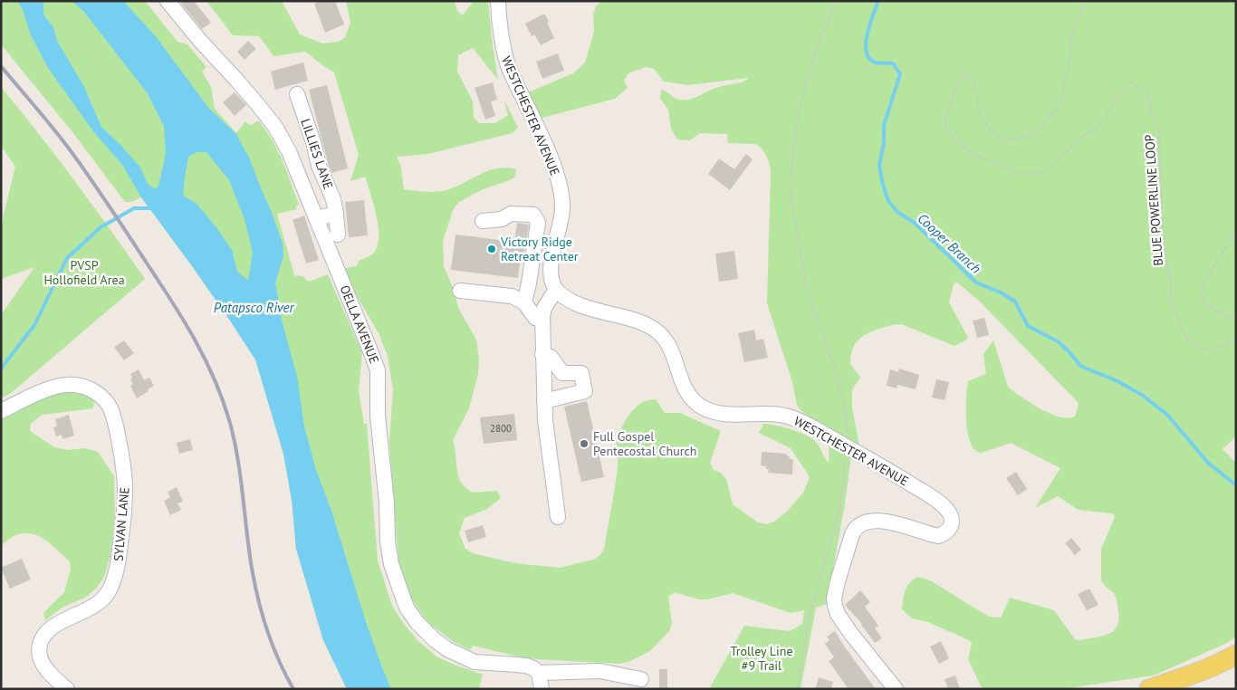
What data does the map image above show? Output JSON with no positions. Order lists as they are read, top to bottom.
{
  "streets": {
    "street": [
      "WESTCHESTER AVENUE",
      "LILLIES LANE",
      "OELLA AVENUE",
      "SYLVAN LANE"
    ],
    "path": ["BLUE POWERLINE LOOP"]
  },
  "water": ["Cooper Branch", "Patapsco River"],
  "parks": ["PVSP Hollofield Area", "Trolley Line #9 Trail"],
  "places": ["Victory Ridge Retreat Center", "Full Gospel Pentecostal Church"],
  "house_numbers": ["2800"]
}
